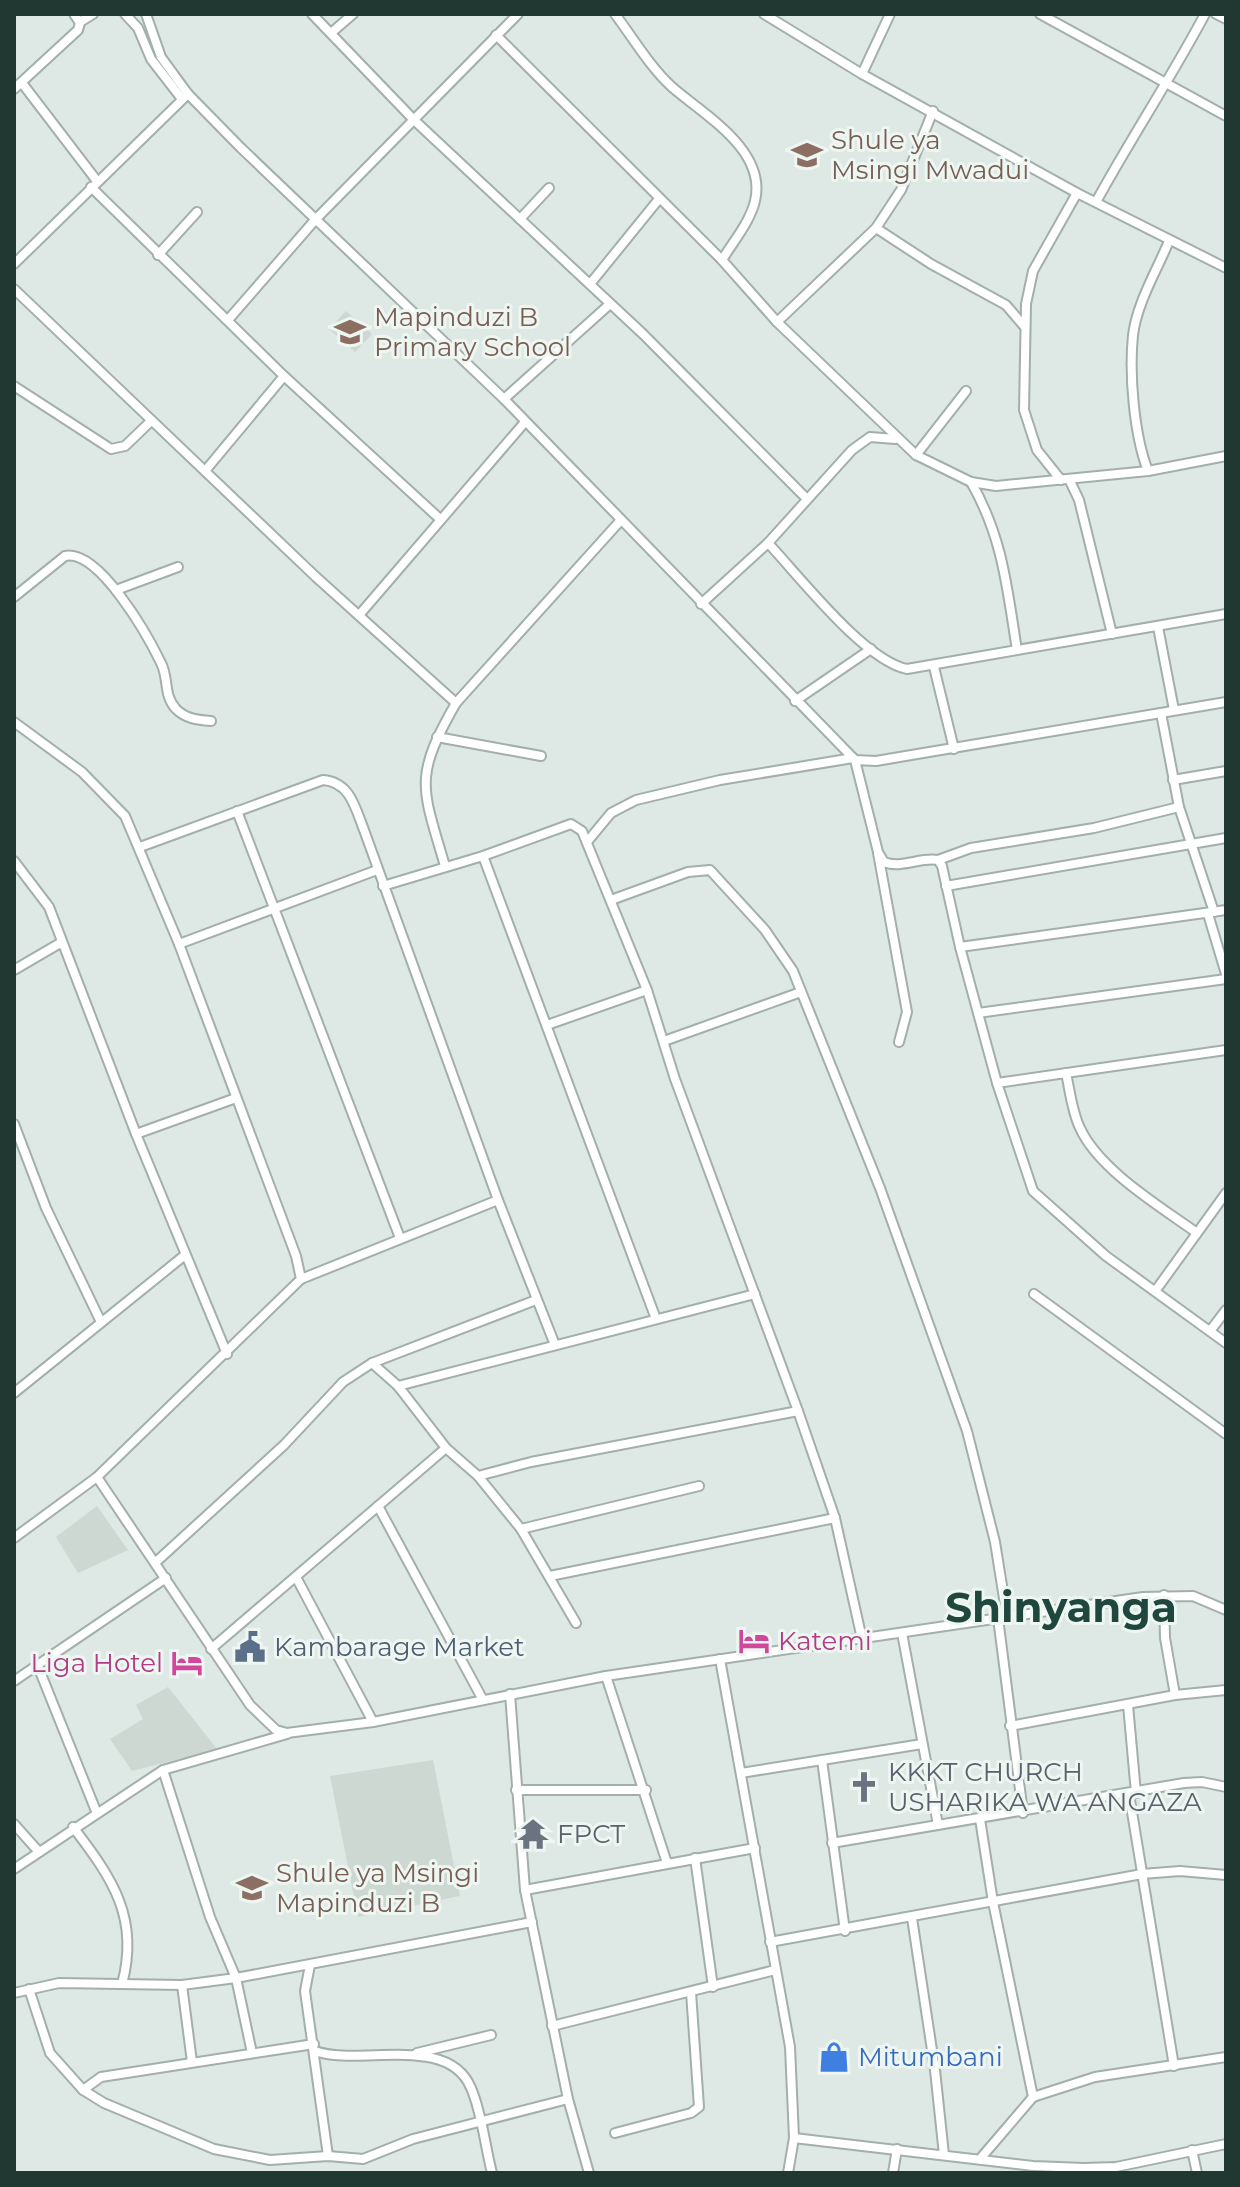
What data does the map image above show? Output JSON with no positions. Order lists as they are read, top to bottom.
{
  "districts": ["Shinyanga"],
  "places": {
    "school or university": ["Shule ya Msingi Mwadui", "Mapinduzi B Primary School", "Shule ya Msingi Mapinduzi B"],
    "hotel": ["Katemi", "Liga Hotel"],
    "public building": ["Kambarage Market"],
    "church": ["KKKT CHURCH USHARIKA WA ANGAZA"],
    "temple": ["FPCT"],
    "shop": ["Mitumbani"]
  }
}
